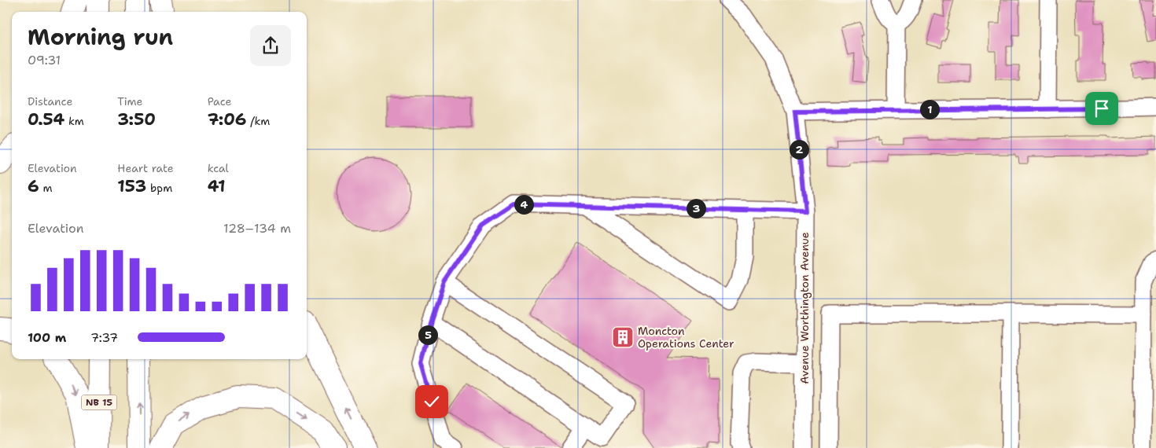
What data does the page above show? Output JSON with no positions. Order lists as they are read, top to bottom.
{
  "streets": {
    "highway": ["NB 15"],
    "street": ["Avenue Worthington Avenue"]
  },
  "places": {
    "building": ["Moncton Operations Center"]
  },
  "page": {
    "heading": ["Morning run", "09:31"],
    "stats": [
      ["Distance", "0.54 km"],
      ["Time", "3:50"],
      ["Pace", "7:06 /km"],
      ["Elevation", "6 m"],
      ["Heart rate", "153 bpm"],
      ["kcal", "41"]
    ],
    "pins": [
      "1",
      "2",
      "4",
      "3",
      "5"
    ],
    "chart": ["Elevation", "128–134 m"],
    "list": [
      {
        "name": "100 m",
        "note": "7:37"
      }
    ]
  }
}
